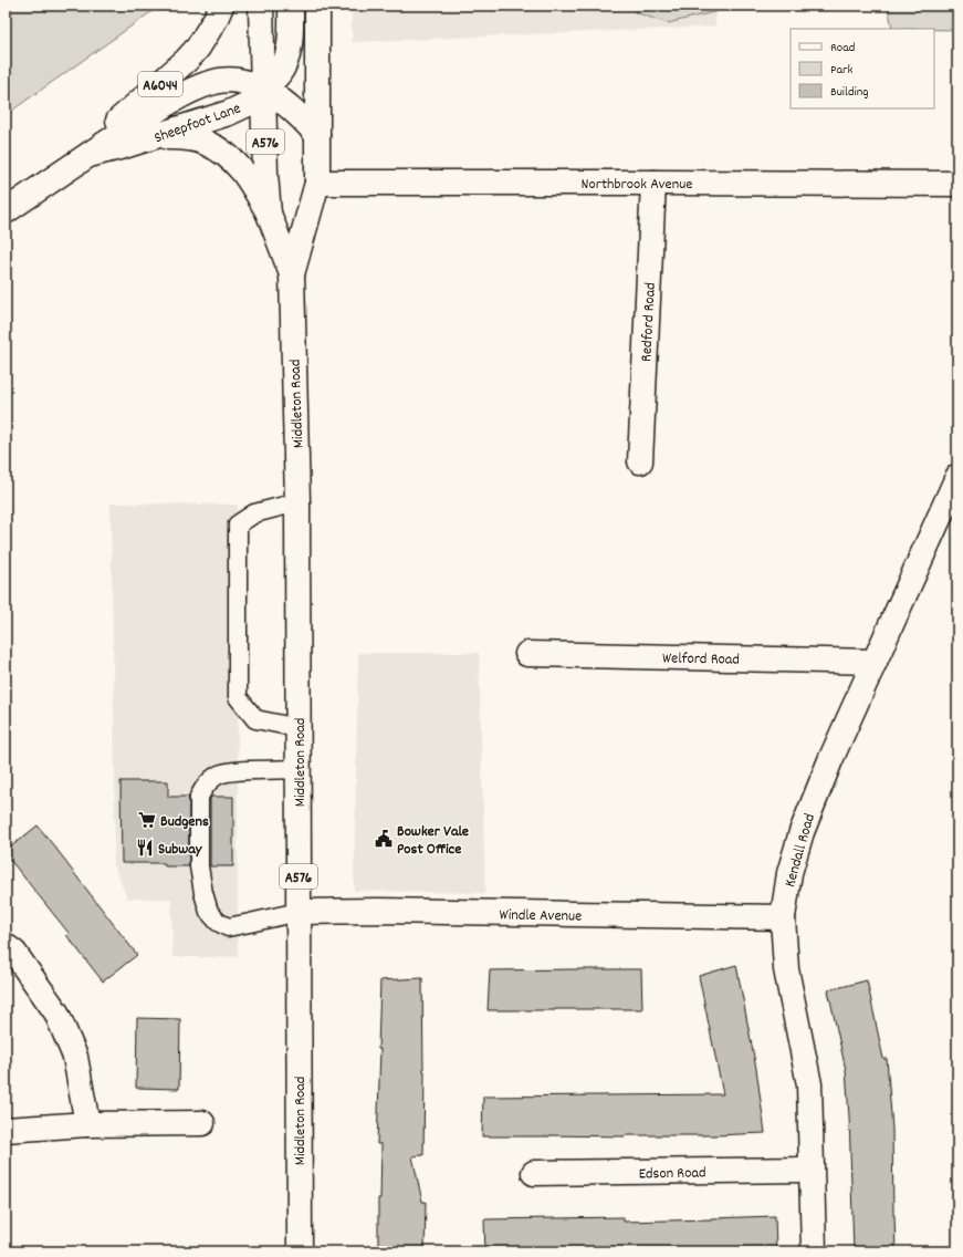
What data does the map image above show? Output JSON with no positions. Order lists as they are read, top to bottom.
{
  "streets": {
    "main road": [
      "A6044",
      "Sheepfoot Lane",
      "A576",
      "Northbrook Avenue",
      "Redford Road",
      "Middleton Road",
      "Welford Road",
      "Kendall Road",
      "Windle Avenue",
      "Edson Road"
    ]
  },
  "crossings": [
    ["A6044", "Sheepfoot Lane"],
    ["A6044", "Middleton Road"],
    ["Sheepfoot Lane", "A576"],
    ["Sheepfoot Lane", "Middleton Road"],
    ["A576", "Middleton Road"],
    ["Northbrook Avenue", "Redford Road"],
    ["Northbrook Avenue", "Middleton Road"],
    ["Middleton Road", "Windle Avenue"],
    ["Welford Road", "Kendall Road"],
    ["Kendall Road", "Windle Avenue"],
    ["Kendall Road", "Edson Road"]
  ],
  "places": {
    "supermarket": ["Budgens"],
    "public building": ["Bowker Vale Post Office"],
    "restaurant": ["Subway"]
  },
  "legend": ["Road", "Park", "Building"]
}
